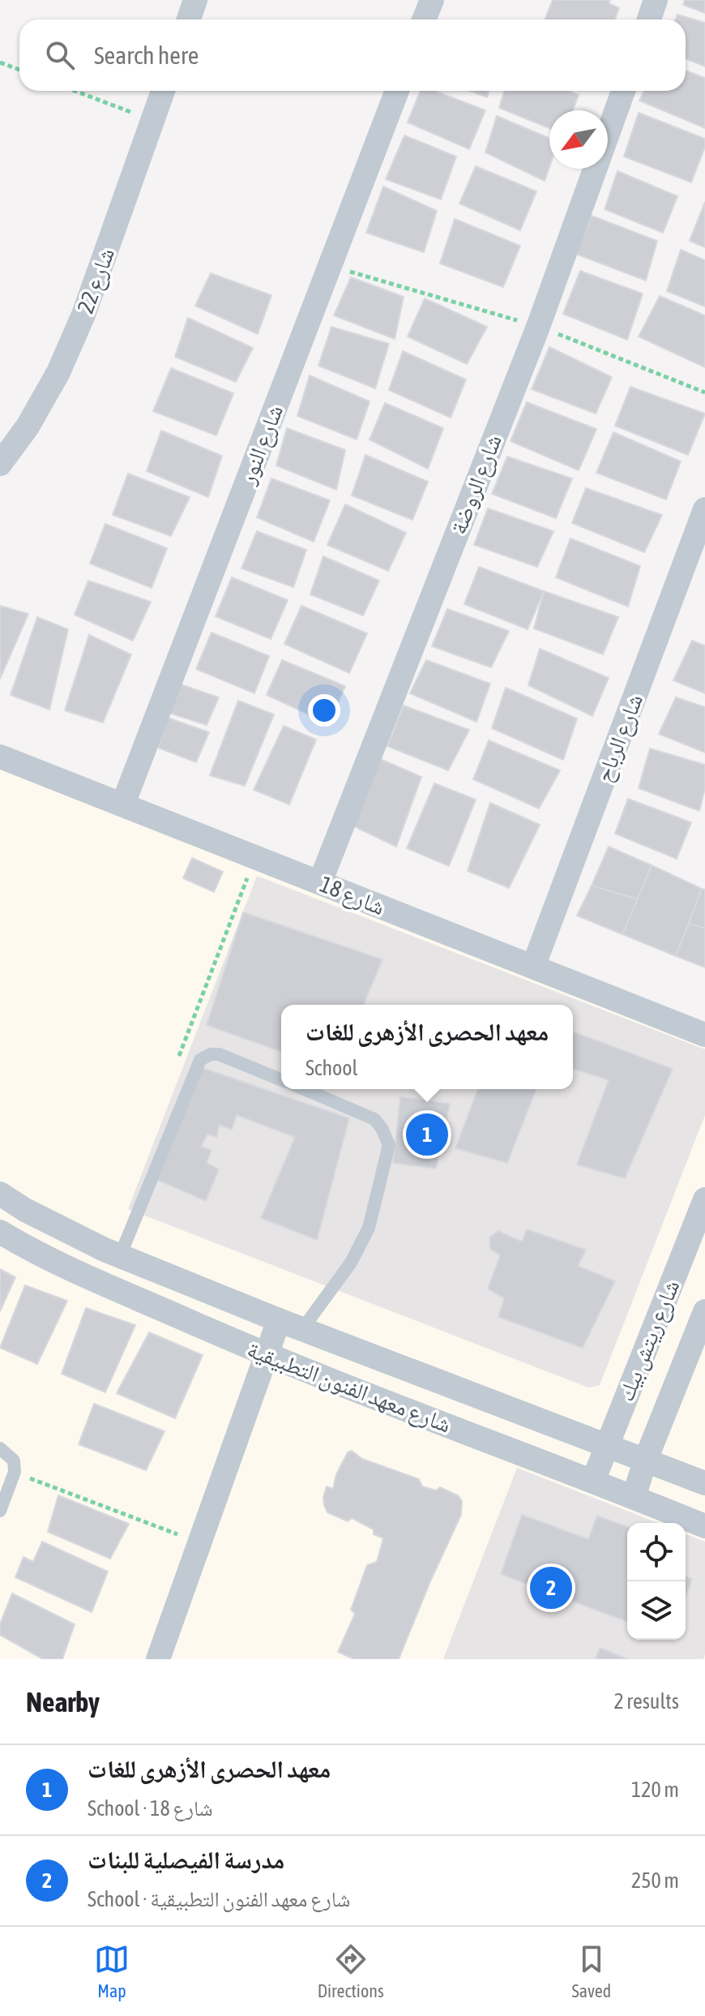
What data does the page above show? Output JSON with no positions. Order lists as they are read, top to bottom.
{
  "streets": {
    "street": [
      "شارع 22",
      "شارع النور",
      "شارع الروضة",
      "شارع الرباح",
      "شارع 18",
      "شارع ريتش بيك",
      "شارع معهد الفنون التطبيقية"
    ]
  },
  "crossings": [
    ["شارع النور", "شارع 18"],
    ["شارع الروضة", "شارع 18"],
    ["شارع الرباح", "شارع 18"],
    ["شارع ريتش بيك", "شارع معهد الفنون التطبيقية"]
  ],
  "north": "bottom left",
  "page": {
    "search": "Search here",
    "popup": ["معهد الحصرى الأزهرى للغات", "School"],
    "pins": ["1", "2"],
    "heading": ["Nearby", "2 results"],
    "list": [
      {
        "mark": "1",
        "name": "معهد الحصرى الأزهرى للغات",
        "note": "School · شارع 18",
        "value": "120 m"
      },
      {
        "mark": "2",
        "name": "مدرسة الفيصلية للبنات",
        "note": "School · شارع معهد الفنون التطبيقية",
        "value": "250 m"
      }
    ],
    "nav": ["Map", "Directions", "Saved"]
  }
}
